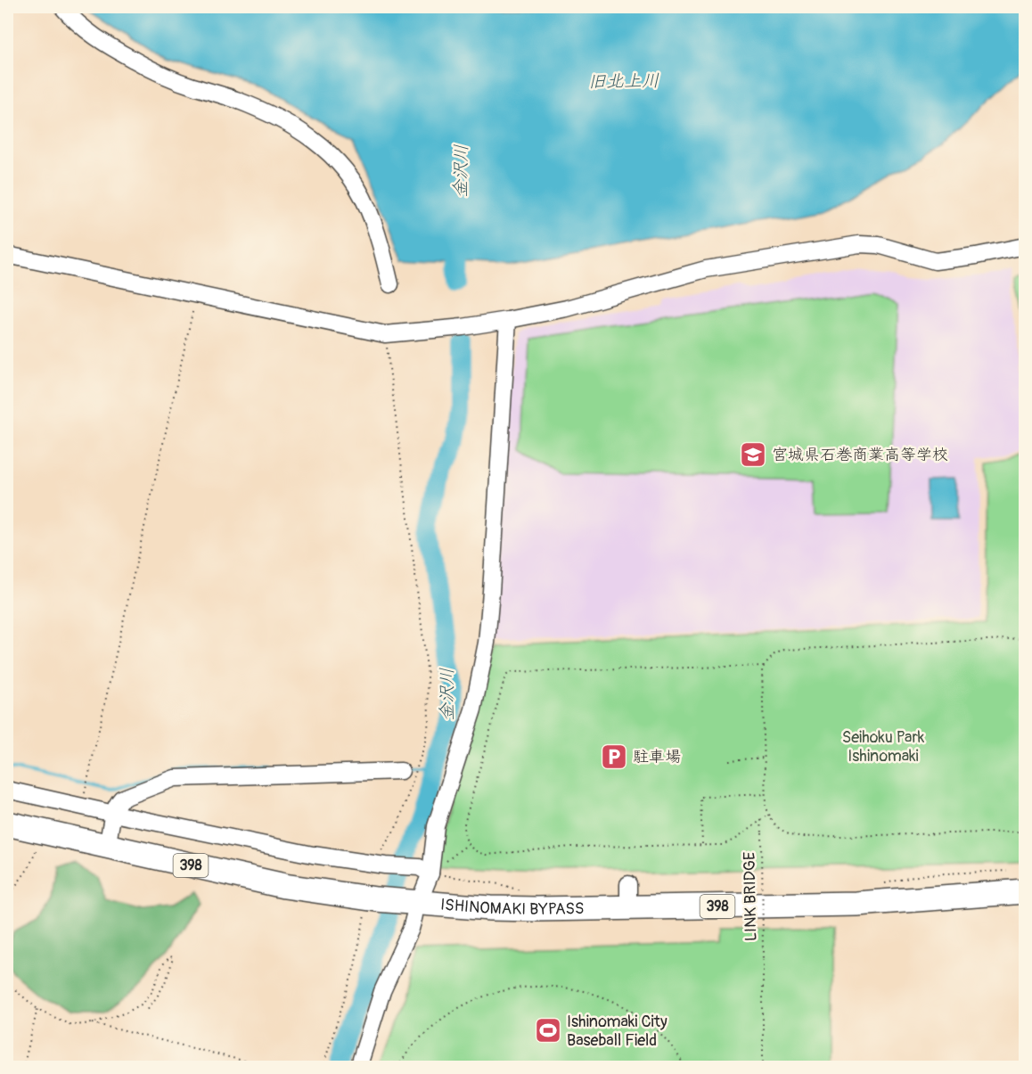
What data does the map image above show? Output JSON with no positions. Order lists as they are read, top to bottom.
{
  "streets": {
    "highway": ["398", "ISHINOMAKI BYPASS"],
    "path": ["LINK BRIDGE"]
  },
  "water": ["旧北上川", "金沢川"],
  "parks": ["Seihoku Park Ishinomaki"],
  "places": {
    "school or university": ["宮城県石巻商業高等学校"],
    "parking": ["駐車場"],
    "sports": ["Ishinomaki City Baseball Field"]
  }
}
